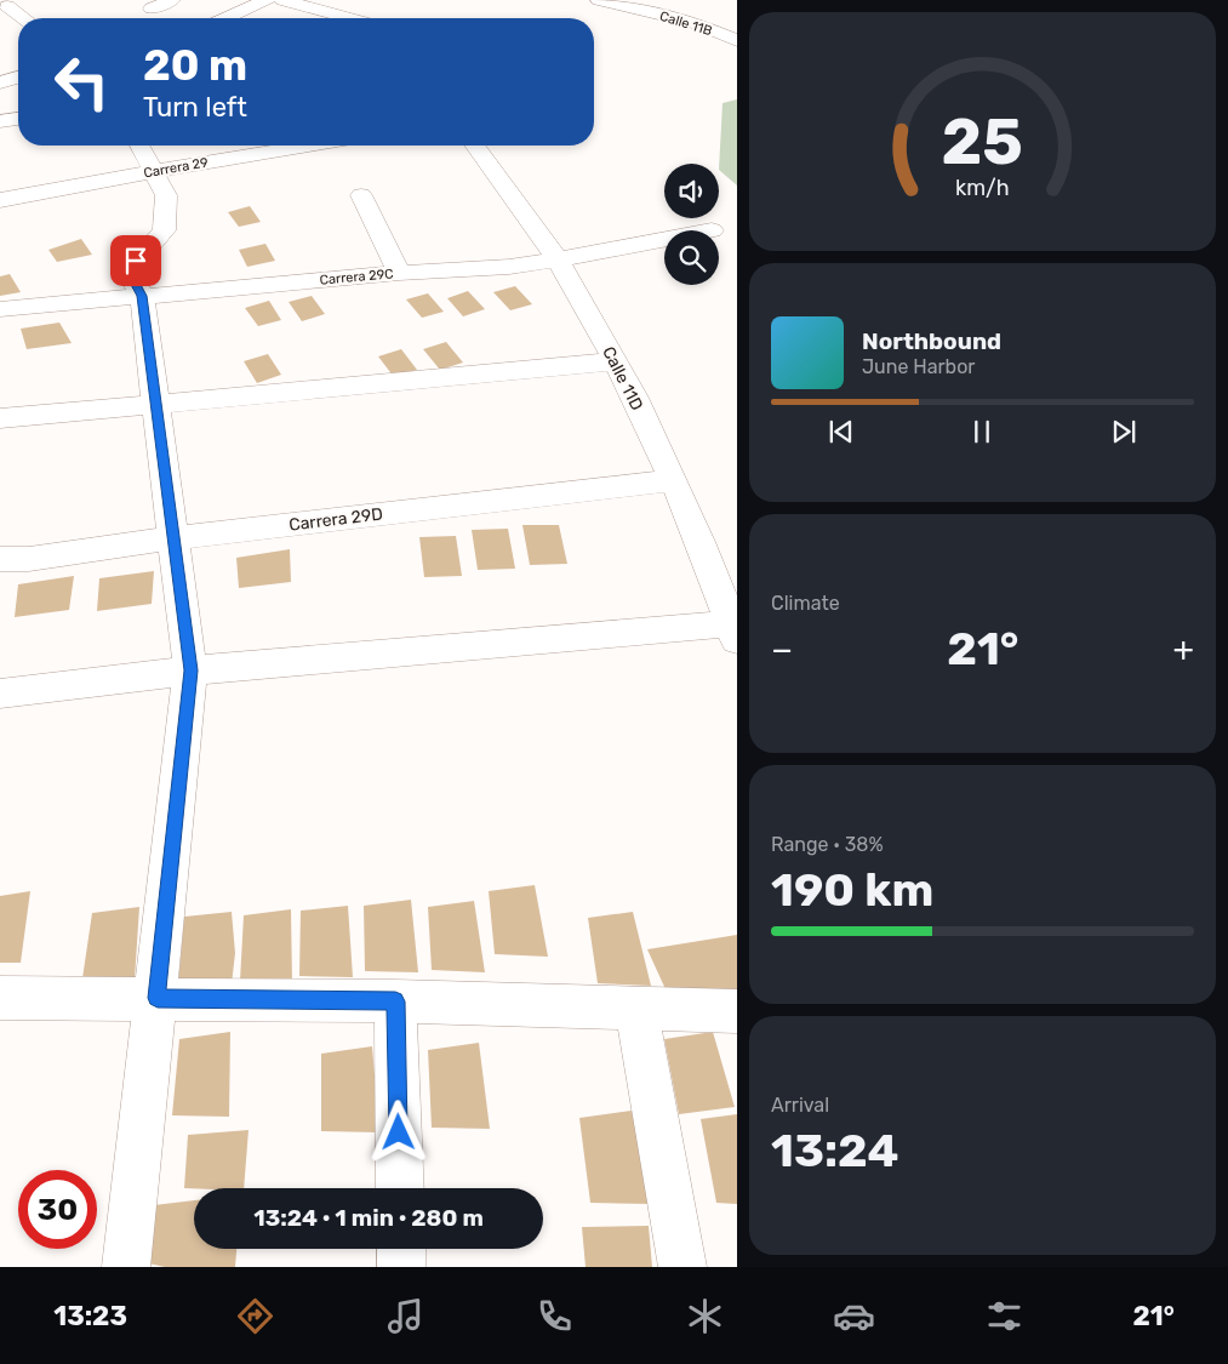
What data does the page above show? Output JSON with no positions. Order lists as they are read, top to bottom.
{
  "streets": {
    "street": [
      "Calle 11B",
      "Carrera 29",
      "Carrera 29C",
      "Calle 11D",
      "Carrera 29D"
    ]
  },
  "crossings": [
    ["Carrera 29C", "Calle 11D"],
    ["Calle 11D", "Carrera 29D"]
  ],
  "page": {
    "turn": ["20 m", "Turn left"],
    "song": ["Northbound", "June Harbor"],
    "tile": [
      "Climate",
      ["Range · 38%", "190 km"],
      ["Arrival", "13:24"]
    ],
    "heat": ["−", "21°", "+"],
    "limit": "30",
    "trip": "13:24 · 1 min · 280 m",
    "tabs": ["13:23", "21°"],
    "gauge": ["25", "km/h"]
  }
}
